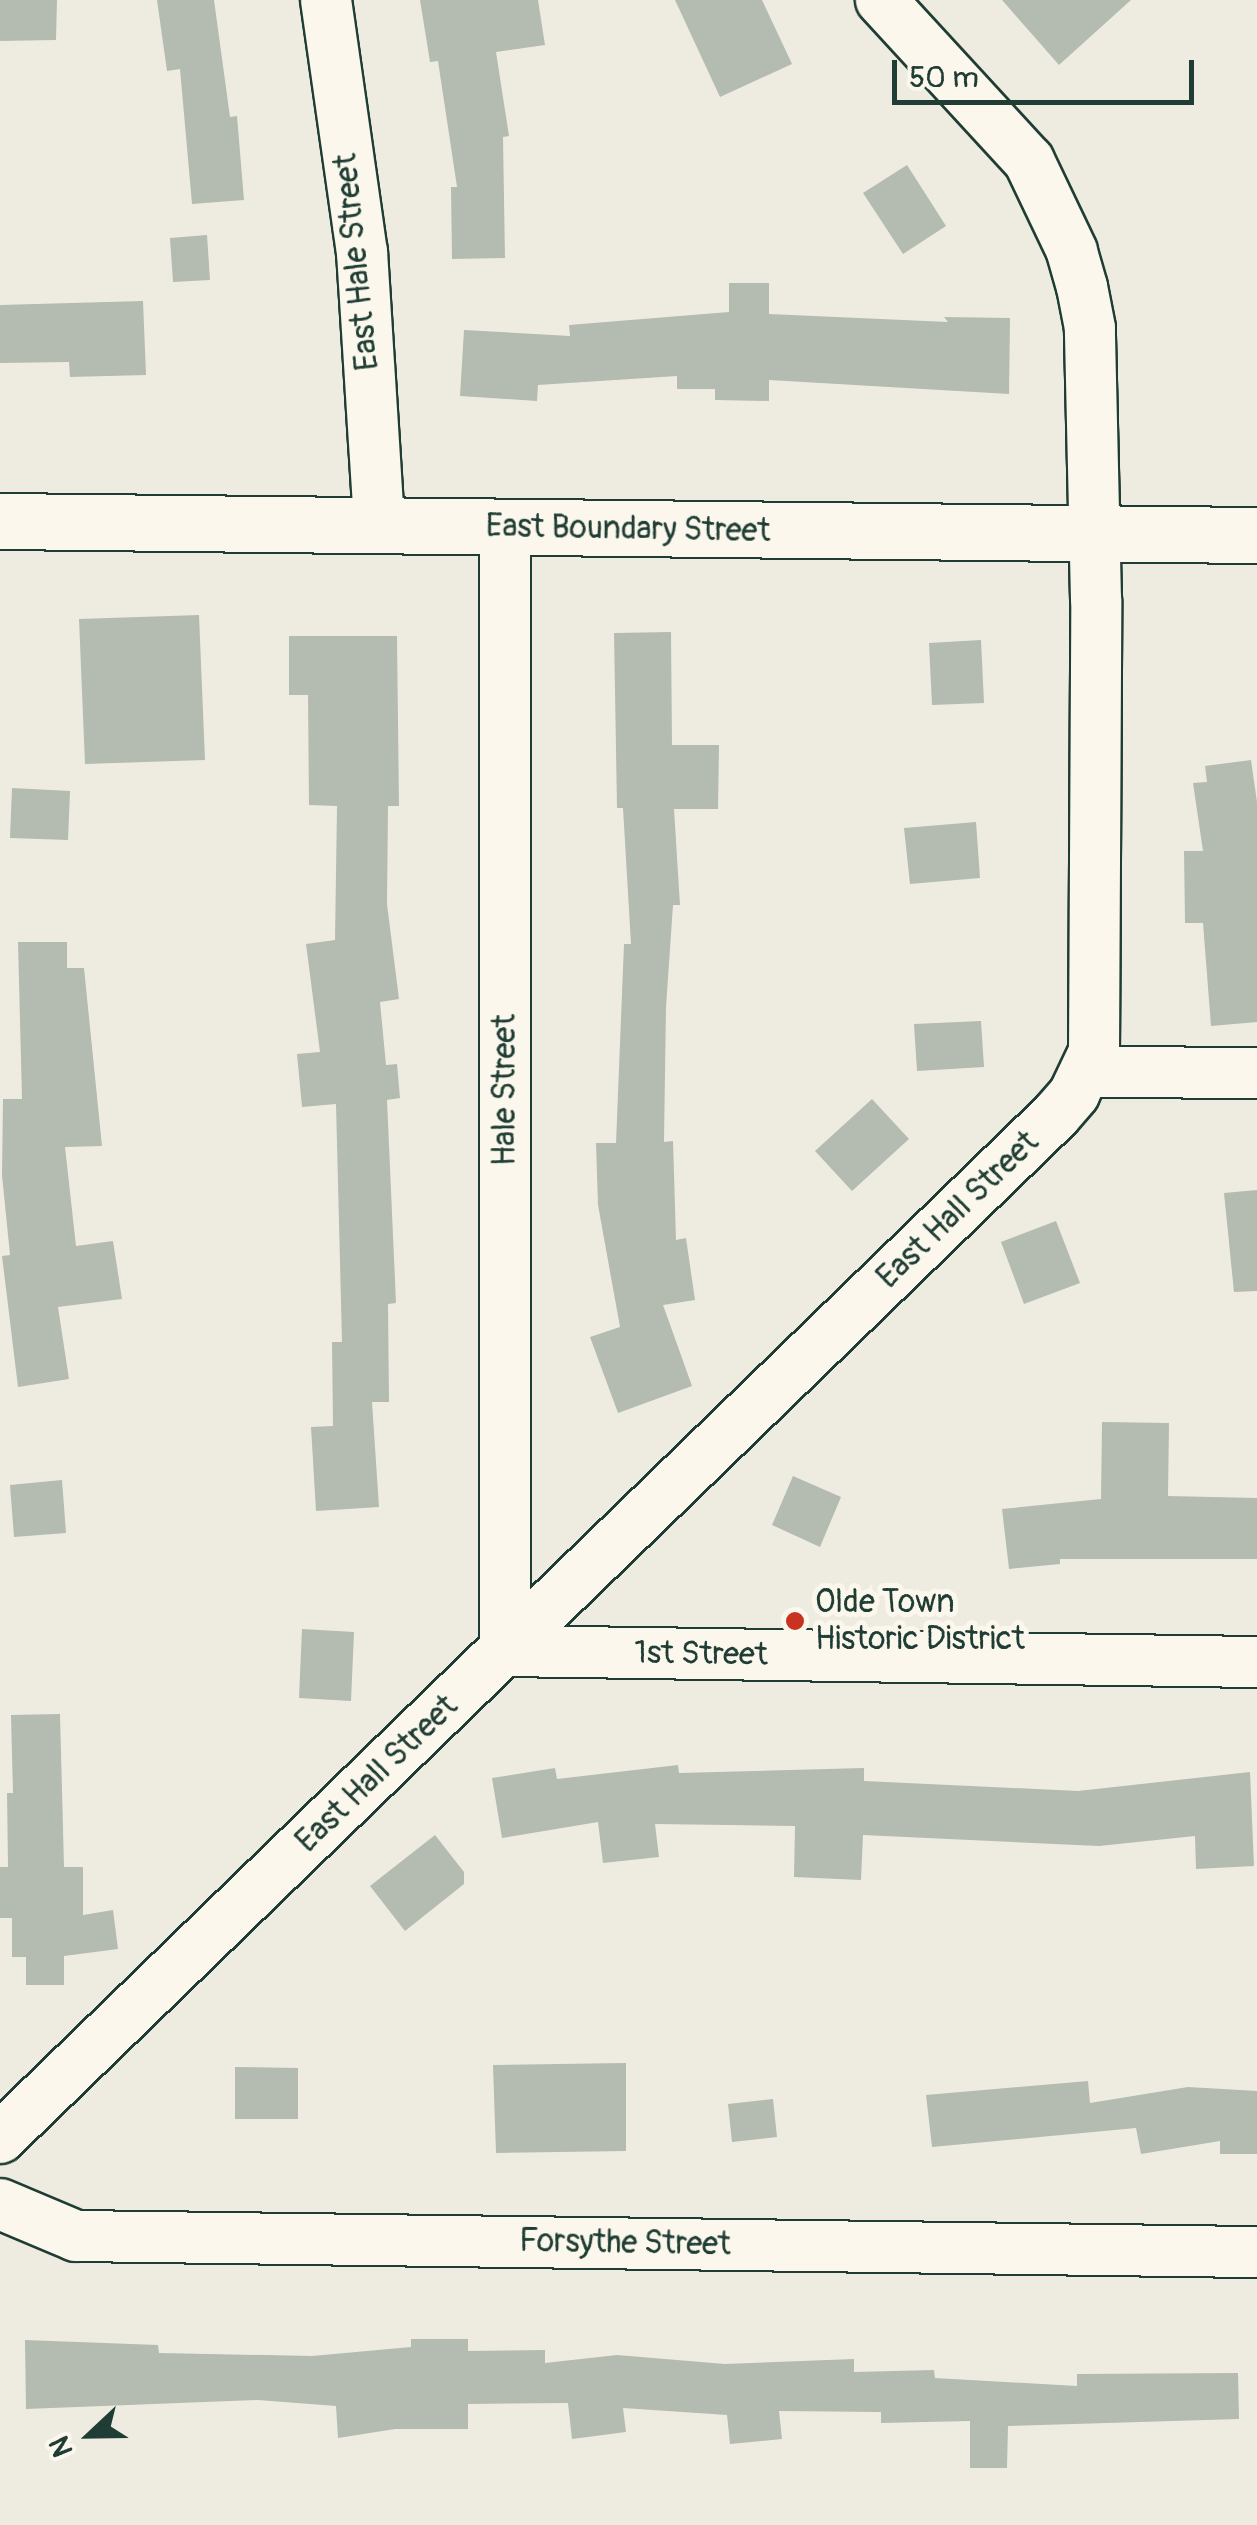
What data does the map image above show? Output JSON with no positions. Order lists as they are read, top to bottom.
{
  "streets": {
    "main road": ["East Boundary Street"],
    "street": [
      "East Hale Street",
      "Hale Street",
      "East Hall Street",
      "1st Street",
      "Forsythe Street"
    ]
  },
  "crossings": [
    ["East Hale Street", "East Boundary Street"],
    ["East Boundary Street", "Hale Street"],
    ["East Boundary Street", "East Hall Street"],
    ["Hale Street", "East Hall Street"],
    ["Hale Street", "1st Street"],
    ["East Hall Street", "1st Street"]
  ],
  "places": ["Olde Town Historic District"],
  "scale_bar": "50 m",
  "north": "left"
}
